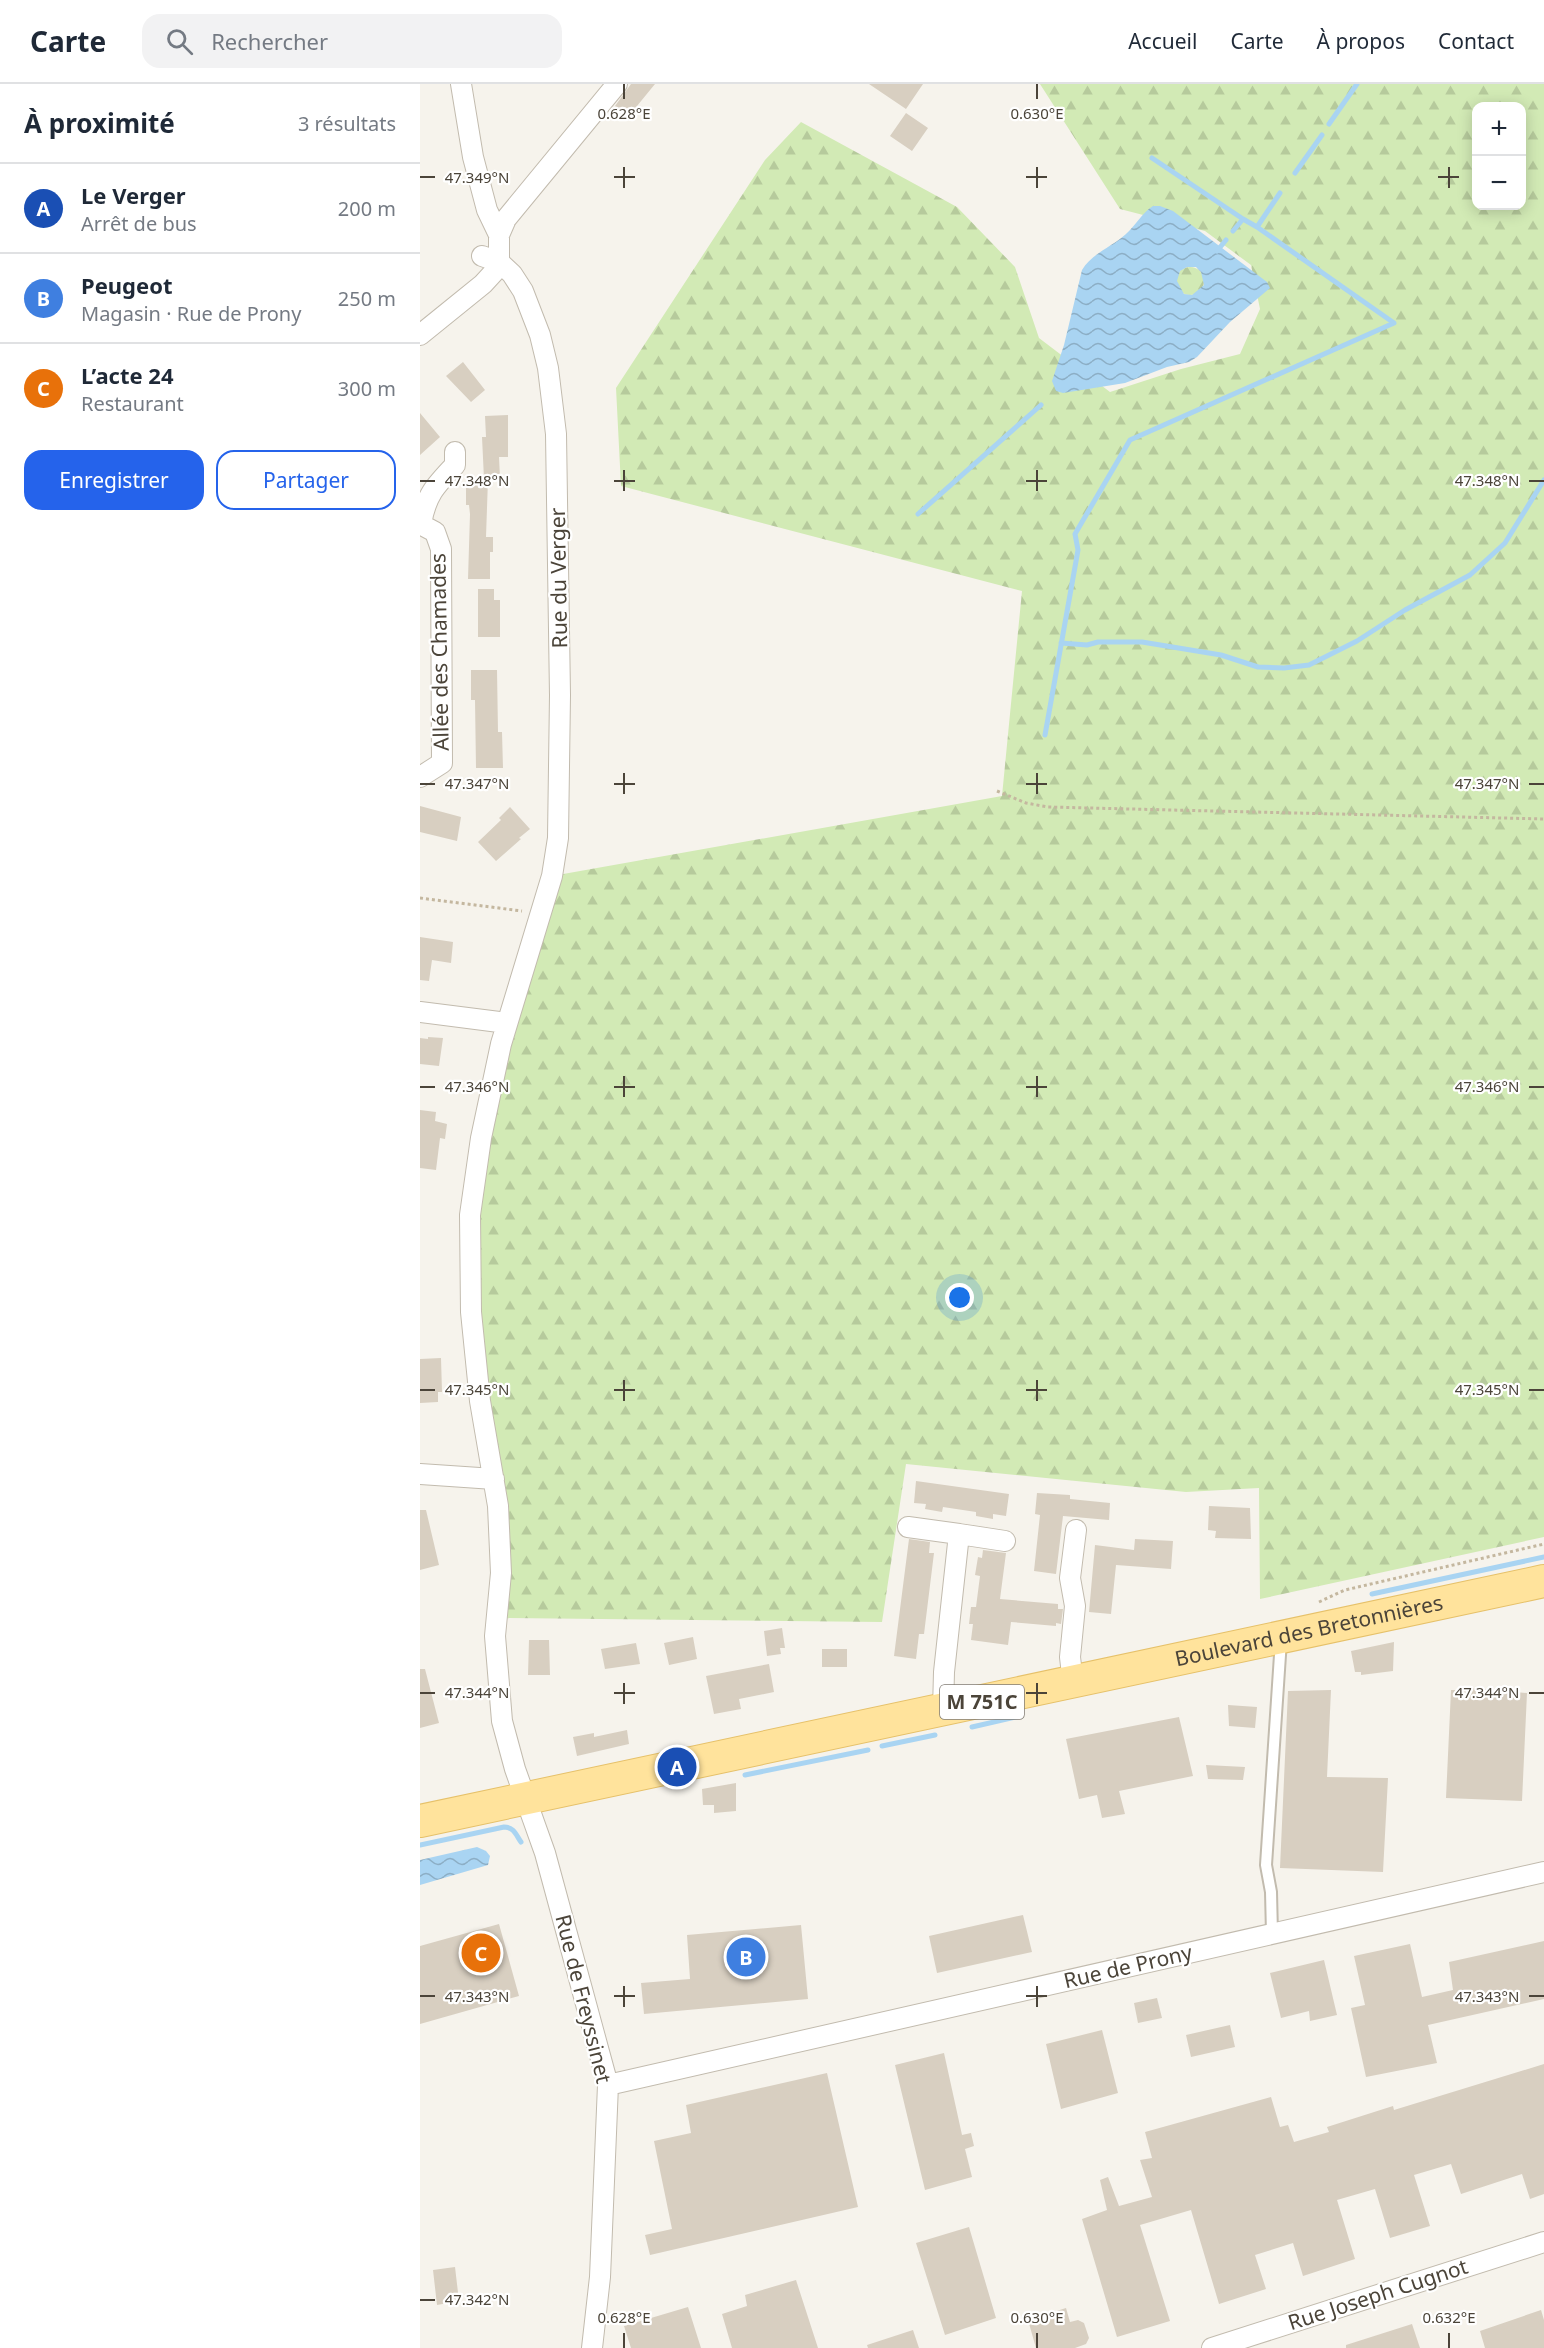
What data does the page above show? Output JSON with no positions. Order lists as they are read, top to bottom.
{
  "streets": {
    "main road": ["Boulevard des Bretonnières", "M 751C"],
    "street": [
      "Rue du Verger",
      "Allée des Chamades",
      "Rue de Prony",
      "Rue de Freyssinet",
      "Rue Joseph Cugnot"
    ]
  },
  "crossings": [
    ["Rue du Verger", "Rue de Freyssinet"],
    ["Boulevard des Bretonnières", "Rue de Freyssinet"],
    ["Rue de Prony", "Rue de Freyssinet"]
  ],
  "page": {
    "header": "Carte",
    "search": "Rechercher",
    "nav": [
      "Accueil",
      "Carte",
      "À propos",
      "Contact"
    ],
    "heading": ["À proximité", "3 résultats"],
    "map_buttons": ["+", "−"],
    "list": [
      {
        "mark": "A",
        "name": "Le Verger",
        "note": "Arrêt de bus",
        "value": "200 m"
      },
      {
        "mark": "B",
        "name": "Peugeot",
        "note": "Magasin · Rue de Prony",
        "value": "250 m"
      },
      {
        "mark": "C",
        "name": "L’acte 24",
        "note": "Restaurant",
        "value": "300 m"
      }
    ],
    "buttons": ["Enregistrer", "Partager"],
    "pins": ["A", "C", "B"]
  },
  "coordinates": [
    "0.628°E",
    "0.630°E",
    "47.349°N",
    "47.348°N",
    "47.347°N",
    "47.346°N",
    "47.345°N",
    "47.344°N",
    "47.343°N",
    "47.342°N",
    "0.632°E"
  ]
}
